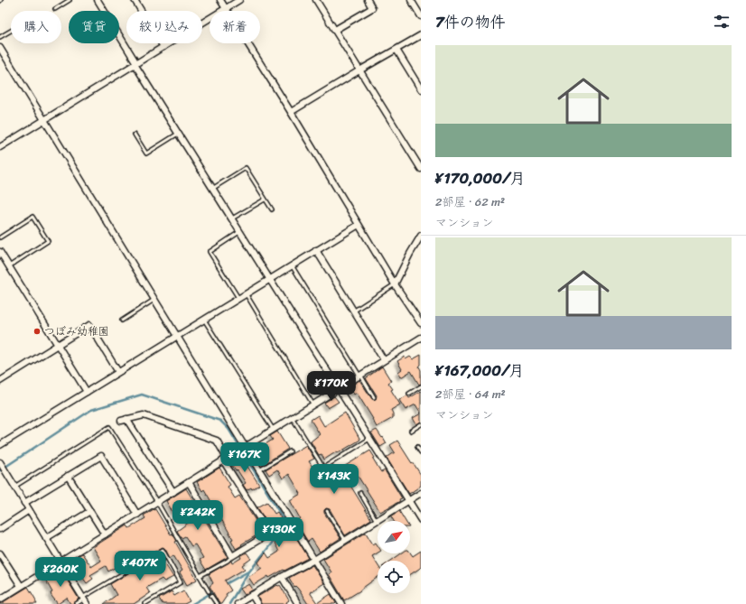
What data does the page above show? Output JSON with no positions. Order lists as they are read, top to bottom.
{
  "places": ["つぼみ幼稚園"],
  "north": "top right",
  "page": {
    "heading": "7件の物件",
    "chip": [
      "購入",
      "賃貸",
      "絞り込み",
      "新着"
    ],
    "list": [
      {
        "name": "¥170,000/月",
        "note": "2部屋 · 62 m² · マンション"
      },
      {
        "name": "¥167,000/月",
        "note": "2部屋 · 64 m² · マンション"
      }
    ],
    "price": [
      "¥170K",
      "¥167K",
      "¥143K",
      "¥242K",
      "¥130K",
      "¥407K",
      "¥260K"
    ]
  }
}
